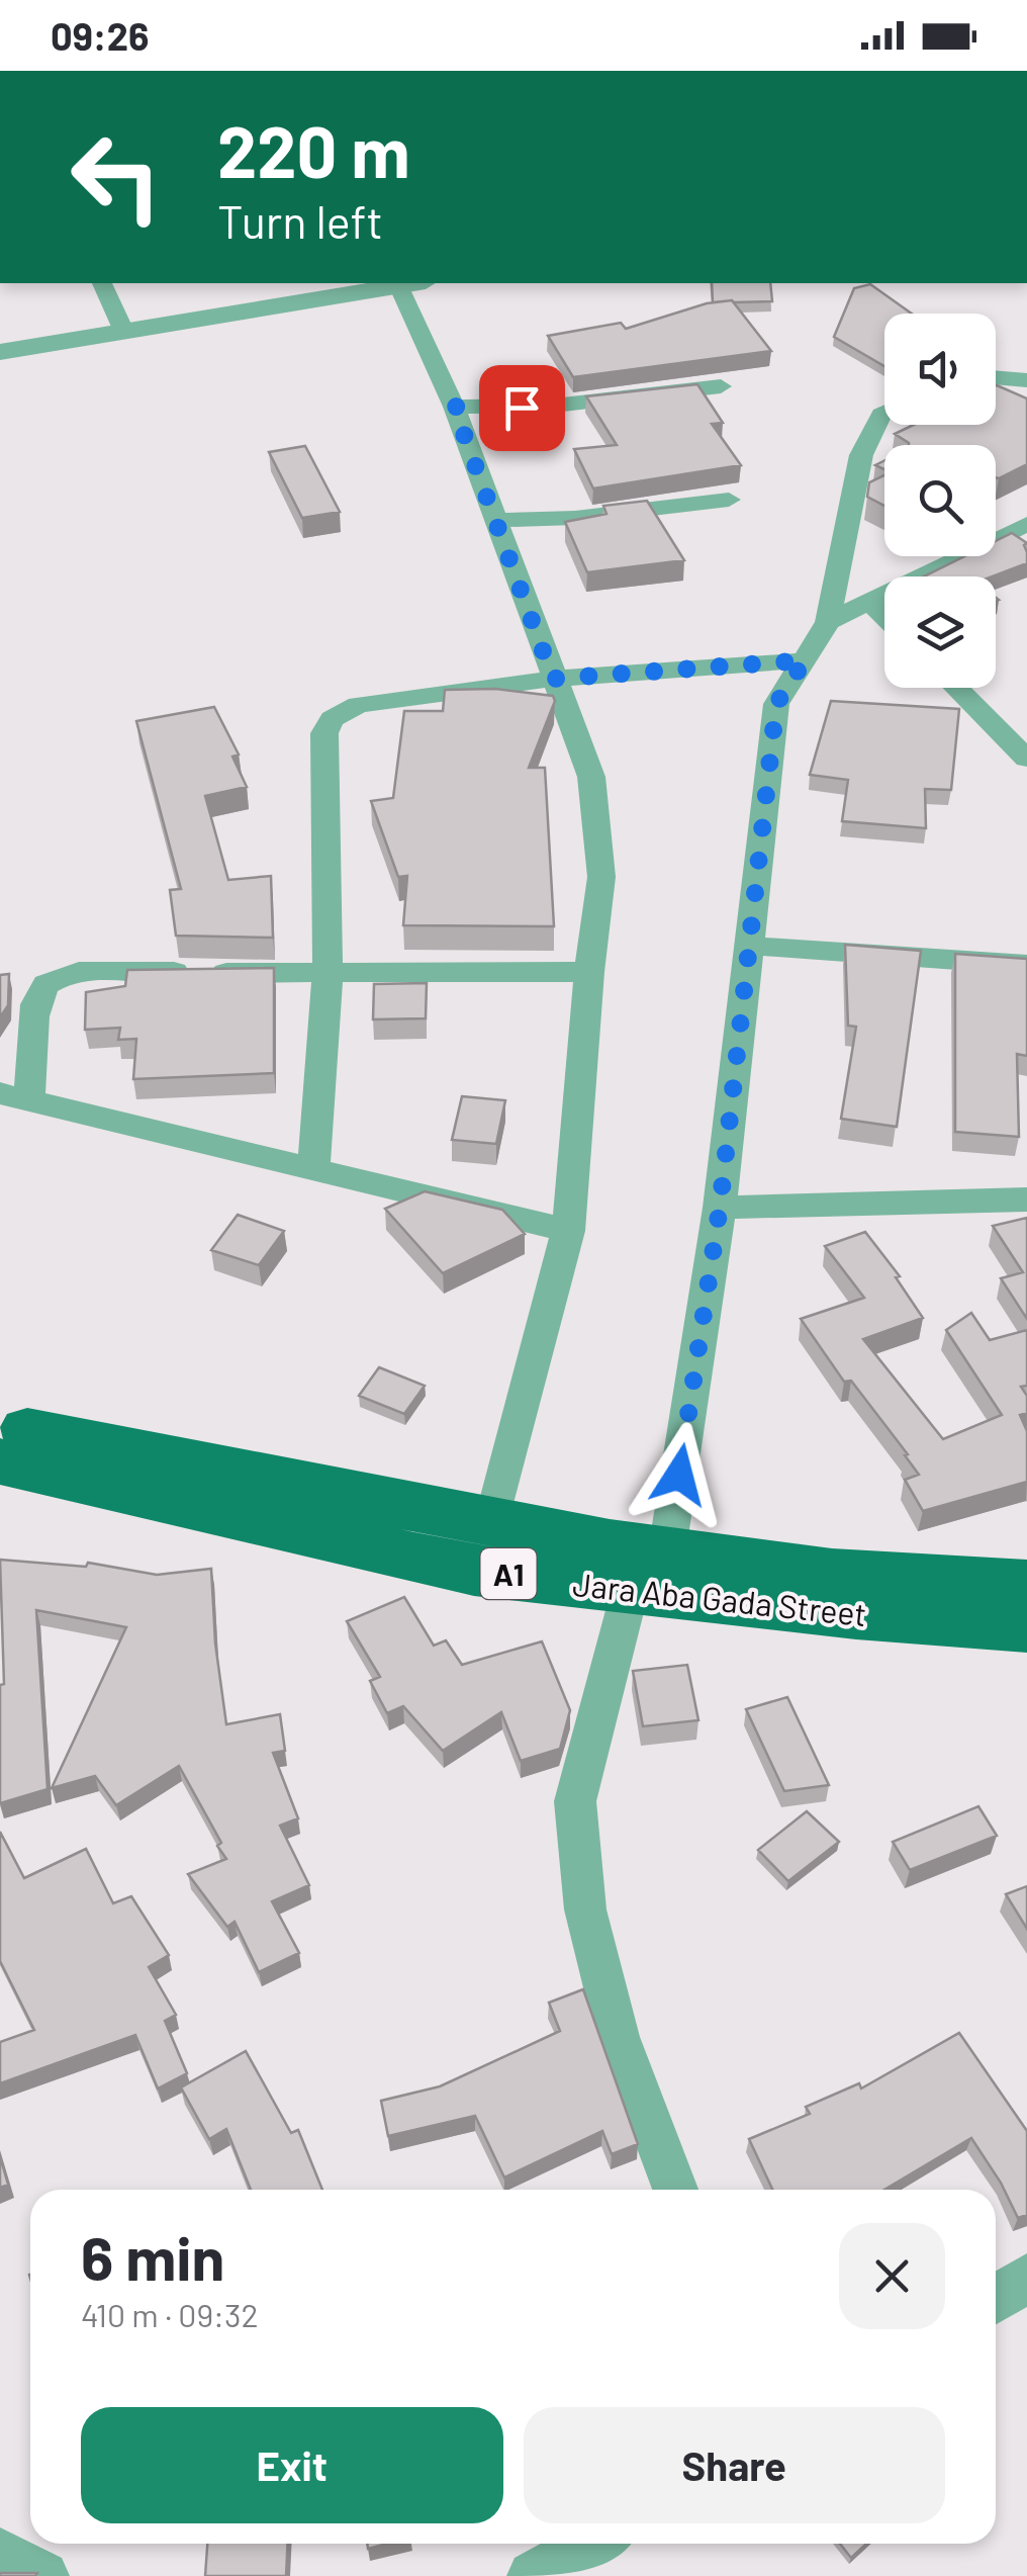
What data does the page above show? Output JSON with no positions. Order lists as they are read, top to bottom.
{
  "streets": {
    "main road": ["A1", "Jara Aba Gada Street"]
  },
  "page": {
    "status": "09:26",
    "turn": ["220 m", "Turn left"],
    "heading": ["6 min", "410 m · 09:32"],
    "buttons": ["Exit", "Share"]
  }
}
